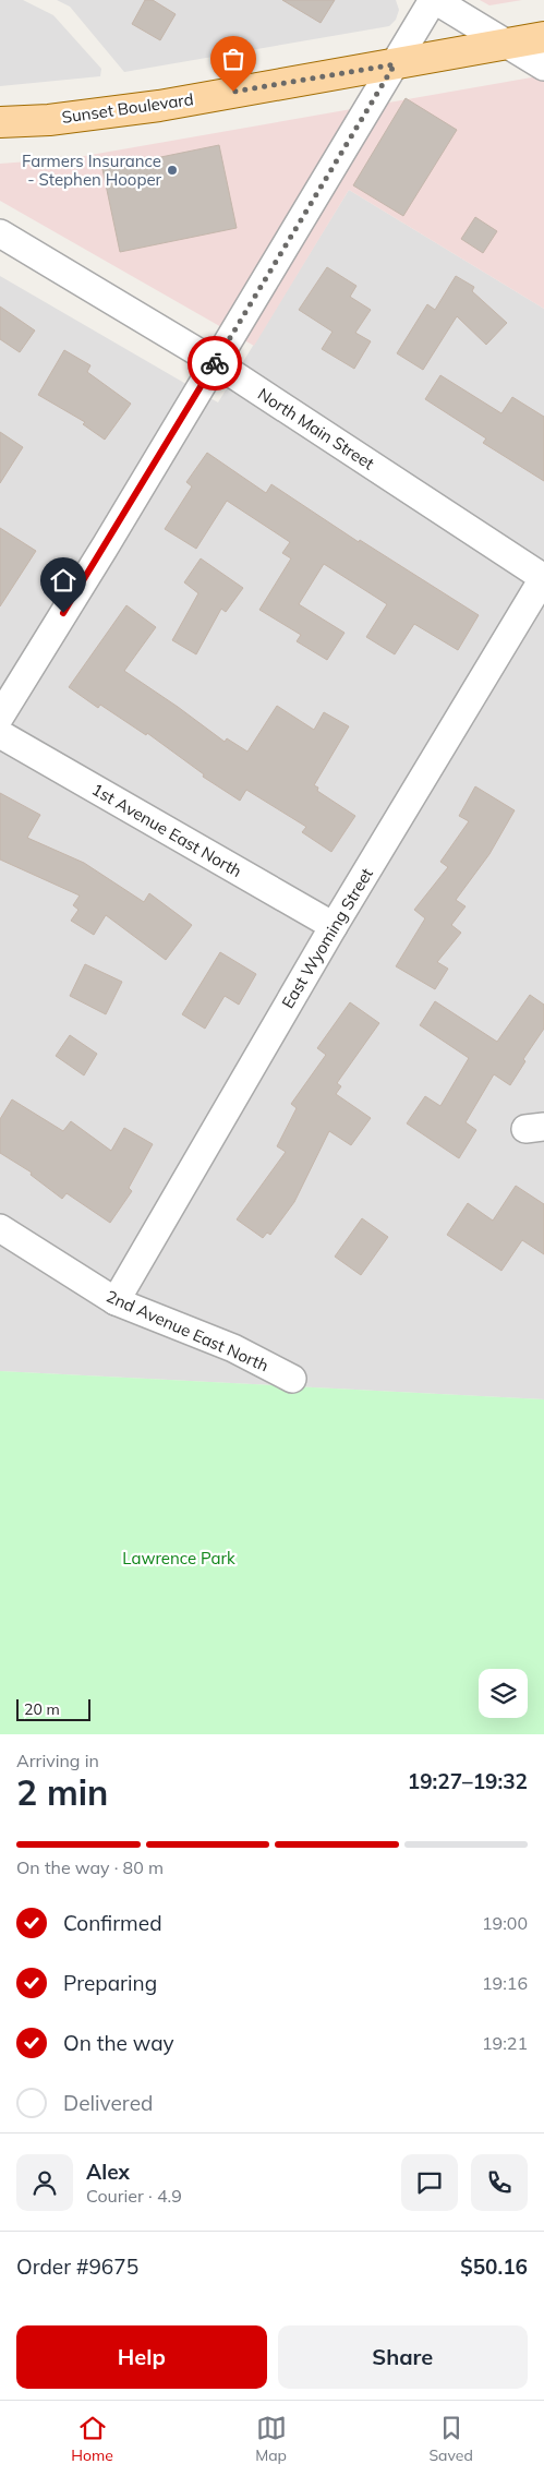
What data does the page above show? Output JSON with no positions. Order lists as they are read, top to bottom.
{
  "streets": {
    "main road": ["Sunset Boulevard"],
    "street": [
      "North Main Street",
      "1st Avenue East North",
      "East Wyoming Street",
      "2nd Avenue East North"
    ]
  },
  "crossings": [
    ["North Main Street", "East Wyoming Street"],
    ["1st Avenue East North", "East Wyoming Street"],
    ["East Wyoming Street", "2nd Avenue East North"]
  ],
  "parks": ["Lawrence Park"],
  "places": ["Farmers Insurance - Stephen Hooper"],
  "scale_bar": "20 m",
  "page": {
    "scale": "20 m",
    "heading": ["2 min", "Arriving in", "19:27–19:32"],
    "panel": [
      "Alex",
      "Courier · 4.9",
      "Order #9675",
      "$50.16"
    ],
    "bar": "On the way · 80 m",
    "list": [
      ["Confirmed", "19:00"],
      ["Preparing", "19:16"],
      ["On the way", "19:21"],
      "Delivered"
    ],
    "buttons": ["Help", "Share"],
    "tabs": ["Home", "Map", "Saved"]
  }
}
